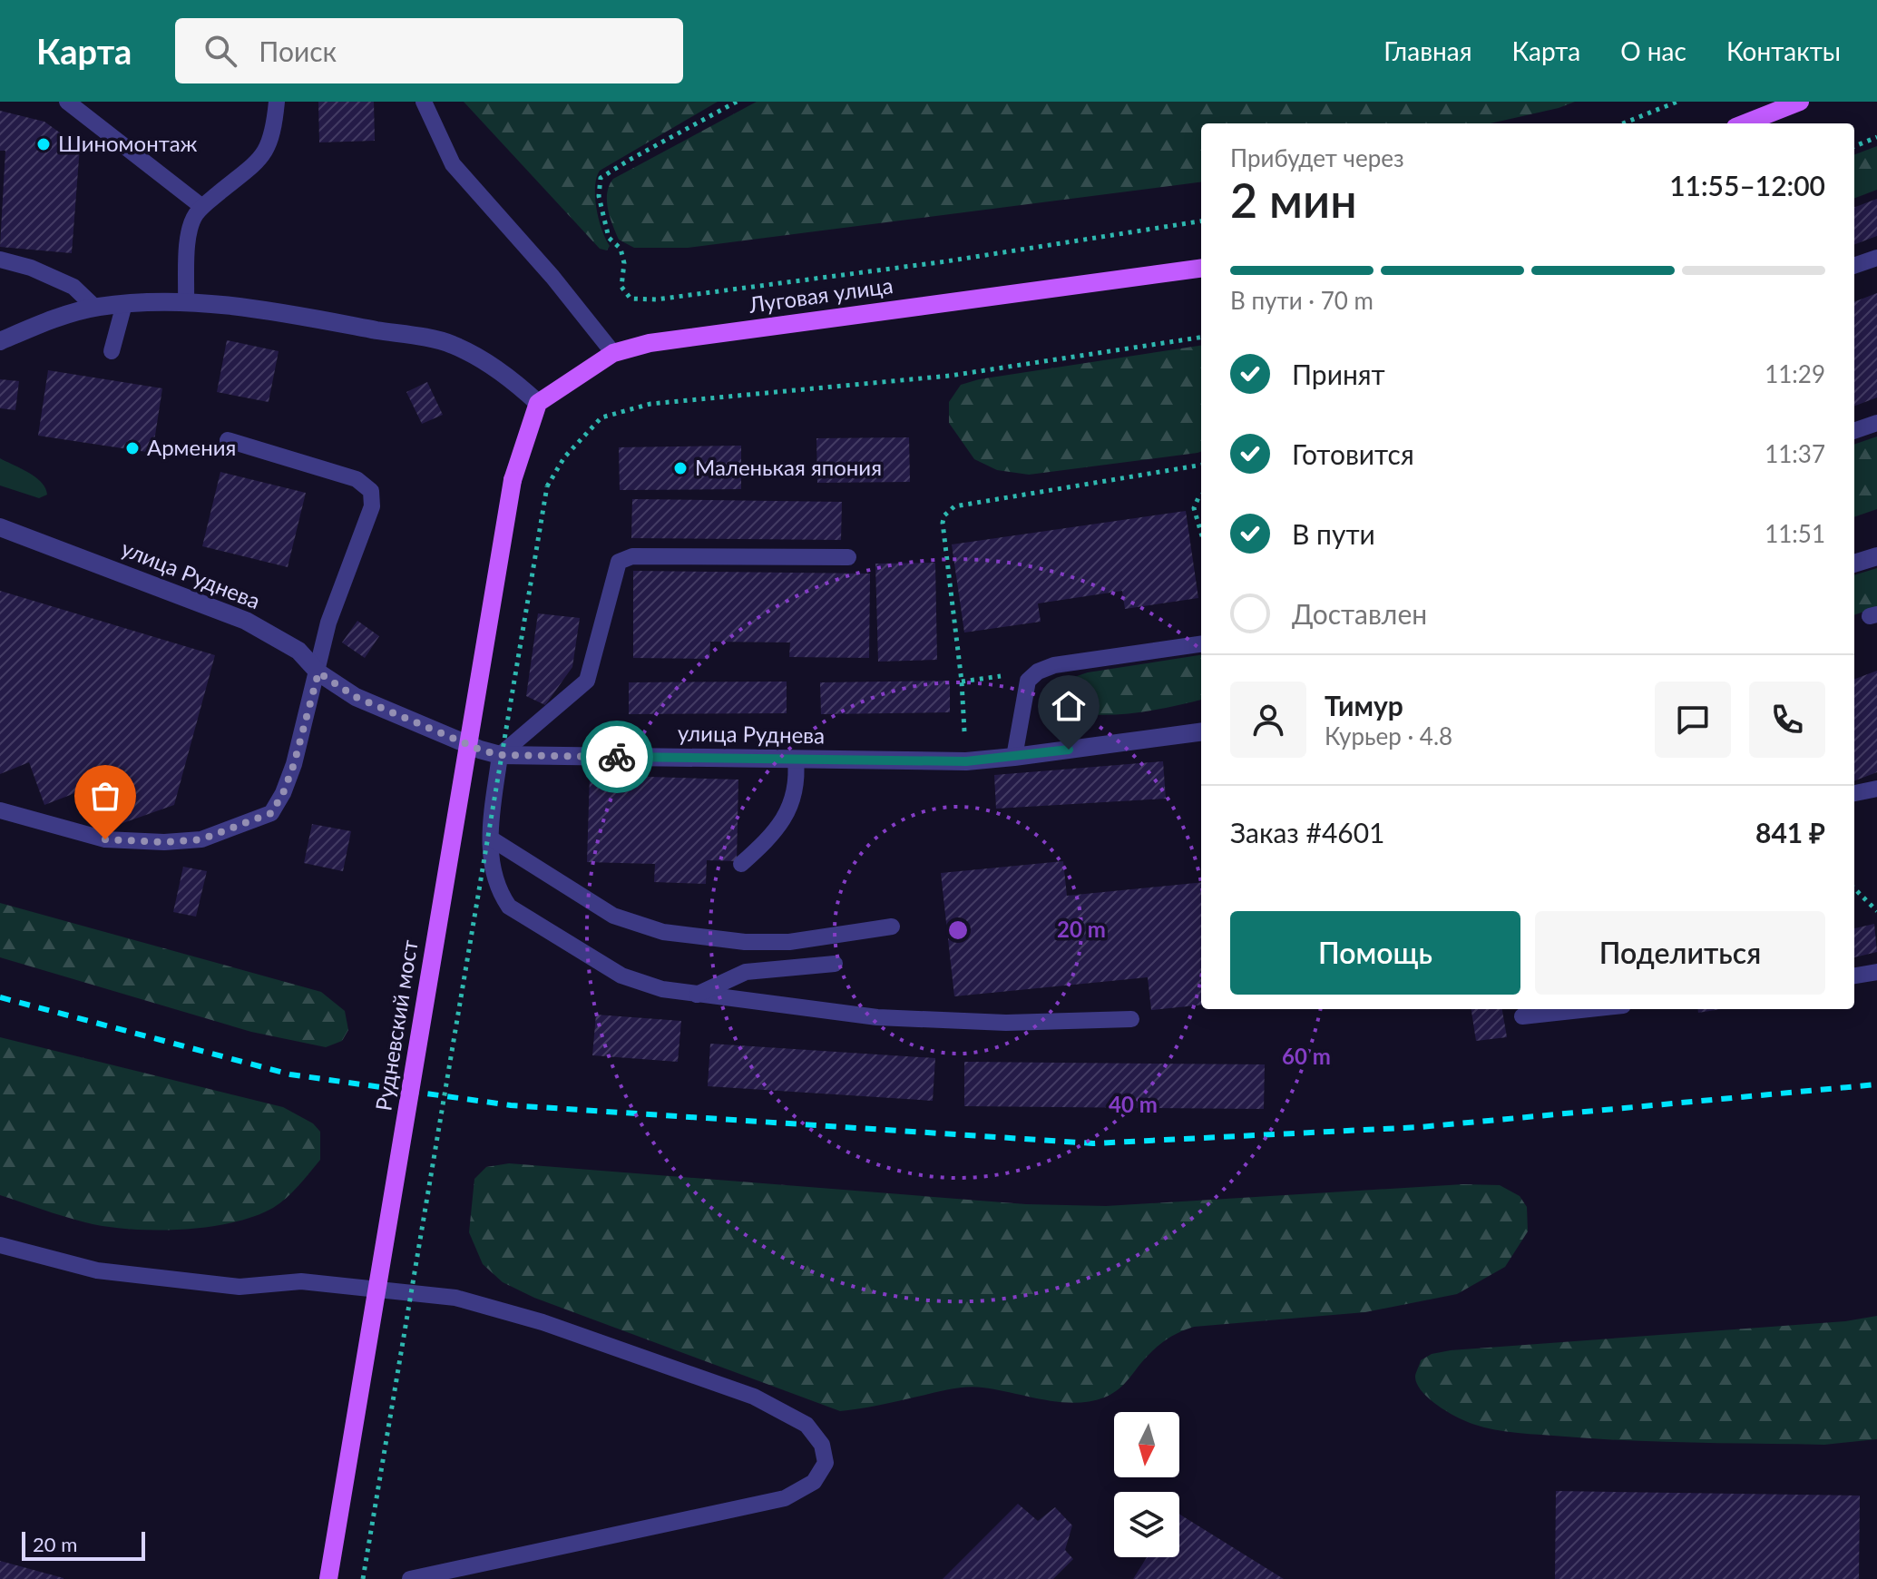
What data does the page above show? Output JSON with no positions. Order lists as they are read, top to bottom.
{
  "streets": {
    "main road": ["Луговая улица", "Рудневский мост"],
    "street": ["улица Руднева"]
  },
  "crossings": [
    ["Луговая улица", "Рудневский мост"]
  ],
  "places": ["Шиномонтаж", "Армения", "Маленькая япония"],
  "scale_bar": "20 m",
  "north": "bottom",
  "page": {
    "header": "Карта",
    "search": "Поиск",
    "nav": [
      "Главная",
      "Карта",
      "О нас",
      "Контакты"
    ],
    "heading": ["2 мин", "Прибудет через", "11:55–12:00"],
    "panel": [
      "Тимур",
      "Курьер · 4.8",
      "Заказ #4601",
      "841 ₽"
    ],
    "bar": "В пути · 70 m",
    "list": [
      ["Принят", "11:29"],
      ["Готовится", "11:37"],
      ["В пути", "11:51"],
      "Доставлен"
    ],
    "buttons": ["Помощь", "Поделиться"],
    "scale": "20 m"
  },
  "rings": ["20 m", "60 m", "40 m"]
}
